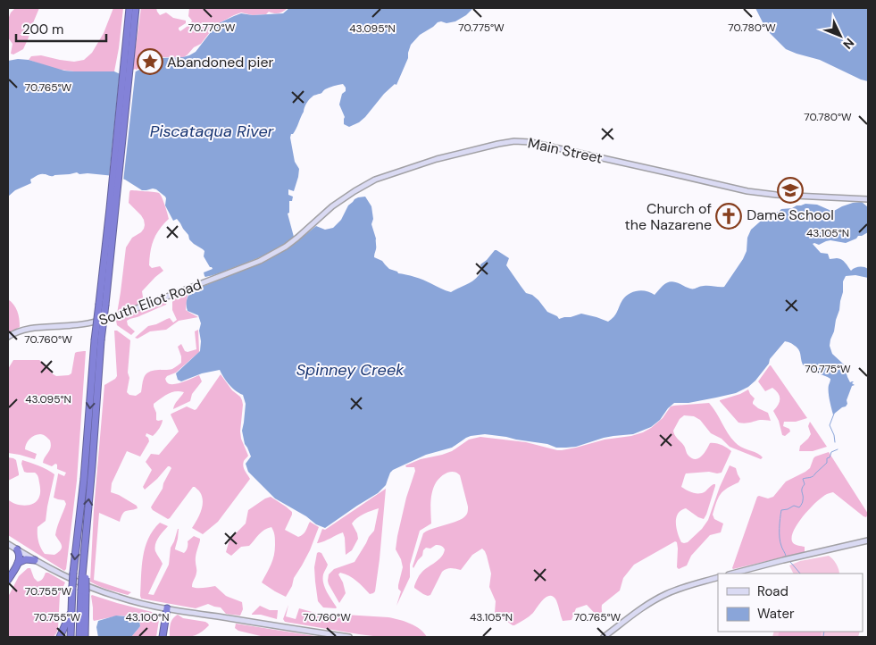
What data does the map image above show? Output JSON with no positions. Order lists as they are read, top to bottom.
{
  "streets": {
    "main road": ["Main Street", "South Eliot Road"]
  },
  "crossings": [
    ["Main Street", "South Eliot Road"]
  ],
  "water": ["Piscataqua River", "Spinney Creek"],
  "places": {
    "place": ["Abandoned pier"],
    "school or university": ["Dame School"],
    "church": ["Church of the Nazarene"]
  },
  "legend": ["Road", "Water"],
  "scale_bar": "200 m",
  "north": "bottom right",
  "coordinates": [
    "70.770°W",
    "70.780°W",
    "70.775°W",
    "43.095°N",
    "70.765°W",
    "43.105°N",
    "70.760°W",
    "70.755°W",
    "43.100°N"
  ]
}
